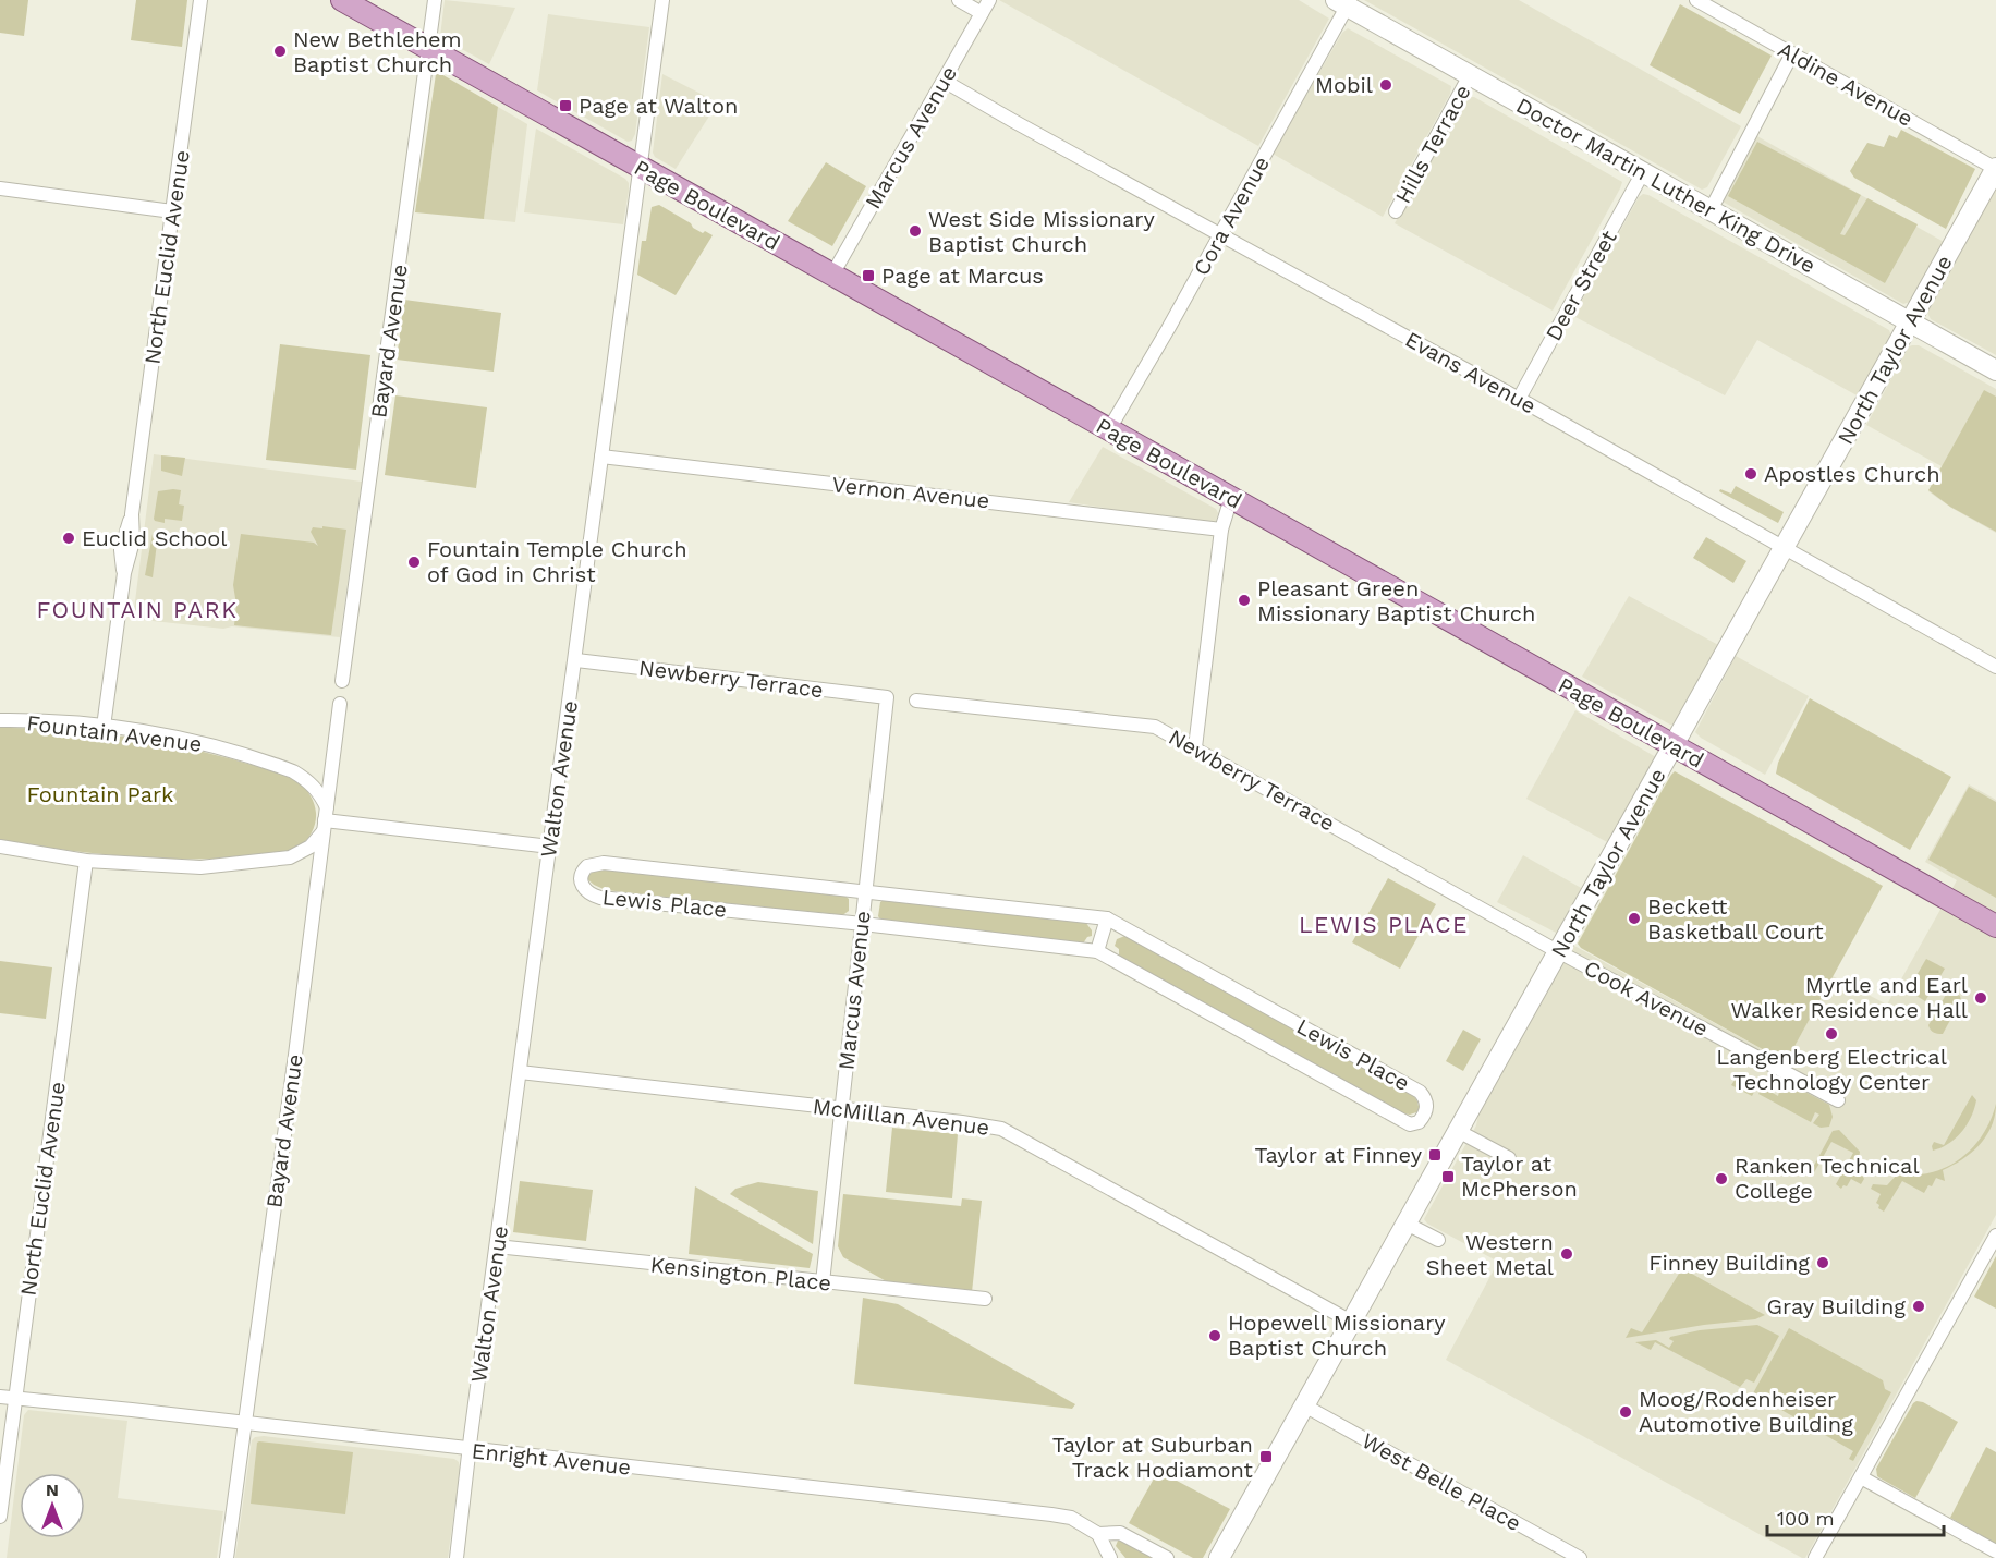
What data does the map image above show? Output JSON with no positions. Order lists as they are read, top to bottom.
{
  "streets": {
    "main road": ["Page Boulevard"],
    "street": [
      "Aldine Avenue",
      "Marcus Avenue",
      "Hills Terrace",
      "Doctor Martin Luther King Drive",
      "Cora Avenue",
      "North Euclid Avenue",
      "Deer Street",
      "Bayard Avenue",
      "North Taylor Avenue",
      "Evans Avenue",
      "Vernon Avenue",
      "Newberry Terrace",
      "Fountain Avenue",
      "Walton Avenue",
      "Lewis Place",
      "Cook Avenue",
      "McMillan Avenue",
      "Kensington Place",
      "Enright Avenue",
      "West Belle Place"
    ]
  },
  "crossings": [
    ["Aldine Avenue", "North Taylor Avenue"],
    ["Marcus Avenue", "Page Boulevard"],
    ["Marcus Avenue", "Evans Avenue"],
    ["Marcus Avenue", "Newberry Terrace"],
    ["Marcus Avenue", "Lewis Place"],
    ["Marcus Avenue", "McMillan Avenue"],
    ["Marcus Avenue", "Kensington Place"],
    ["Hills Terrace", "Doctor Martin Luther King Drive"],
    ["Doctor Martin Luther King Drive", "Cora Avenue"],
    ["Doctor Martin Luther King Drive", "Deer Street"],
    ["Doctor Martin Luther King Drive", "North Taylor Avenue"],
    ["Page Boulevard", "Cora Avenue"],
    ["Page Boulevard", "Bayard Avenue"],
    ["Page Boulevard", "North Taylor Avenue"],
    ["Page Boulevard", "Walton Avenue"],
    ["Cora Avenue", "Evans Avenue"],
    ["North Euclid Avenue", "Fountain Avenue"],
    ["North Euclid Avenue", "Enright Avenue"],
    ["Deer Street", "Evans Avenue"],
    ["Bayard Avenue", "Fountain Avenue"],
    ["Bayard Avenue", "Enright Avenue"],
    ["North Taylor Avenue", "Evans Avenue"],
    ["North Taylor Avenue", "Newberry Terrace"],
    ["North Taylor Avenue", "Cook Avenue"],
    ["North Taylor Avenue", "McMillan Avenue"],
    ["North Taylor Avenue", "West Belle Place"],
    ["Vernon Avenue", "Walton Avenue"],
    ["Newberry Terrace", "Walton Avenue"],
    ["Newberry Terrace", "Cook Avenue"],
    ["Walton Avenue", "McMillan Avenue"],
    ["Walton Avenue", "Kensington Place"],
    ["Walton Avenue", "Enright Avenue"]
  ],
  "districts": ["FOUNTAIN PARK", "LEWIS PLACE"],
  "parks": ["Fountain Park"],
  "places": {
    "other": [
      "New Bethlehem Baptist Church",
      "Mobil",
      "West Side Missionary Baptist Church",
      "Apostles Church",
      "Euclid School",
      "Fountain Temple Church of God in Christ",
      "Pleasant Green Missionary Baptist Church",
      "Beckett Basketball Court",
      "Myrtle and Earl Walker Residence Hall",
      "Langenberg Electrical Technology Center",
      "Ranken Technical College",
      "Western Sheet Metal",
      "Finney Building",
      "Gray Building",
      "Hopewell Missionary Baptist Church",
      "Moog/Rodenheiser Automotive Building"
    ],
    "transit": [
      "Page at Walton",
      "Page at Marcus",
      "Taylor at Finney",
      "Taylor at McPherson",
      "Taylor at Suburban Track Hodiamont"
    ]
  },
  "scale_bar": "100 m",
  "north": "top"
}
